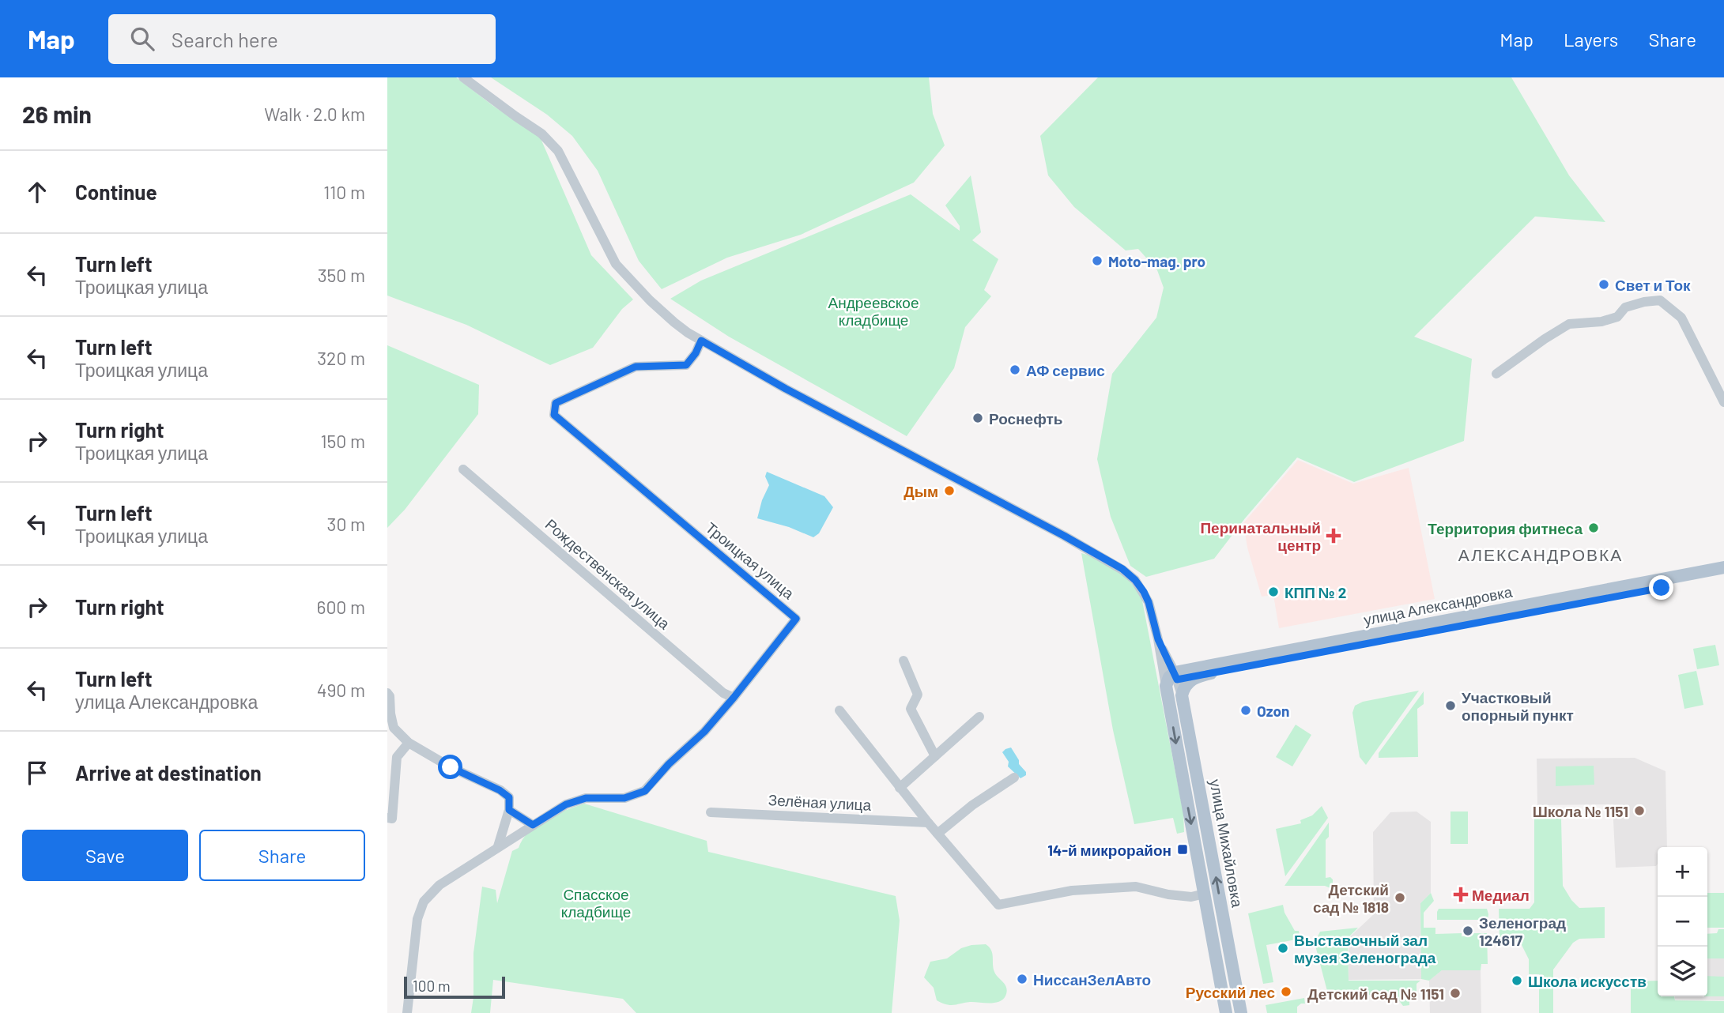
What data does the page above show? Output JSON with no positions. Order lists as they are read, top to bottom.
{
  "streets": {
    "main road": ["улица Александровка", "улица Михайловка"],
    "street": ["Троицкая улица", "Рождественская улица", "Зелёная улица"]
  },
  "crossings": [
    ["Троицкая улица", "Рождественская улица"],
    ["улица Александровка", "улица Михайловка"]
  ],
  "districts": ["АЛЕКСАНДРОВКА"],
  "parks": ["Андреевское кладбище", "Спасское кладбище"],
  "places": {
    "other": [
      "Moto-mag. pro",
      "Свет и Ток",
      "АФ сервис",
      "Роснефть",
      "Дым",
      "Территория фитнеса",
      "КПП № 2",
      "Участковый опорный пункт",
      "Ozon",
      "Школа № 1151",
      "Детский сад № 1818",
      "Зеленоград 124617",
      "Выставочный зал музея Зеленограда",
      "НиссанЗелАвто",
      "Школа искусств",
      "Русский лес",
      "Детский сад № 1151"
    ],
    "health": ["Перинатальный центр", "Медиал"],
    "transit": ["14-й микрорайон"]
  },
  "scale_bar": "100 m",
  "page": {
    "header": "Map",
    "search": "Search here",
    "nav": ["Map", "Layers", "Share"],
    "heading": ["26 min", "Walk · 2.0 km"],
    "list": [
      ["Continue", "110 m"],
      ["Turn left", "Троицкая улица", "350 m"],
      ["Turn left", "Троицкая улица", "320 m"],
      ["Turn right", "Троицкая улица", "150 m"],
      ["Turn left", "Троицкая улица", "30 m"],
      ["Turn right", "600 m"],
      ["Turn left", "улица Александровка", "490 m"],
      "Arrive at destination"
    ],
    "buttons": ["Save", "Share"],
    "map_buttons": ["+", "−"],
    "scale": "100 m"
  }
}
